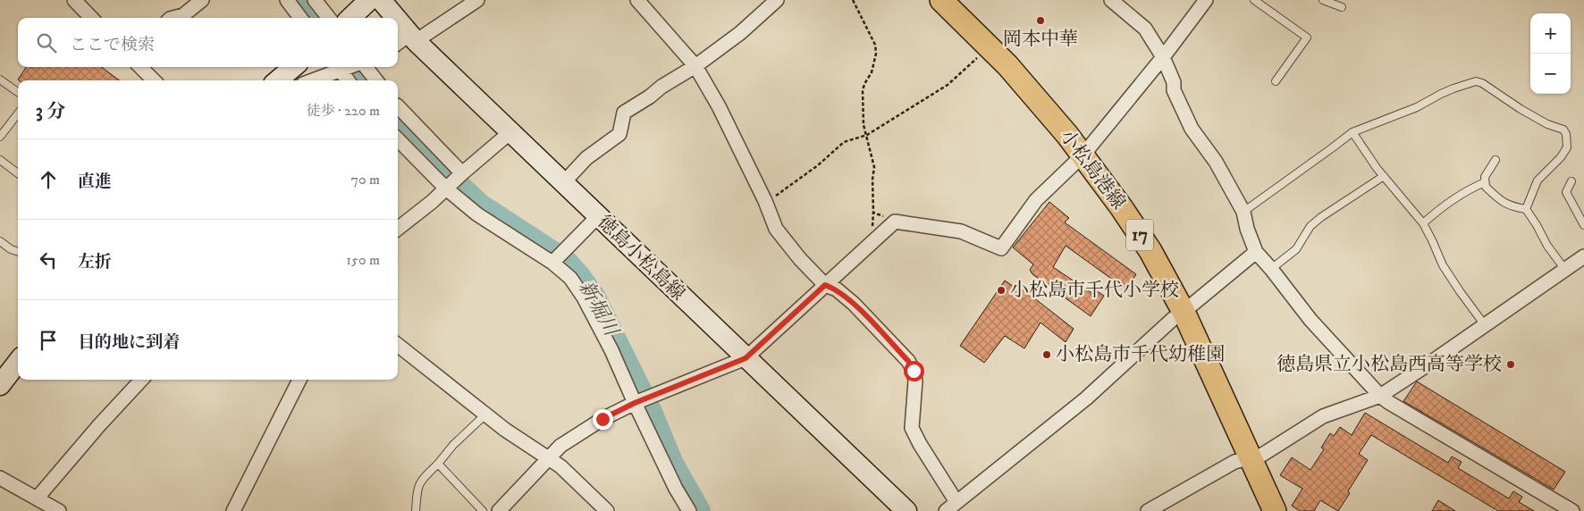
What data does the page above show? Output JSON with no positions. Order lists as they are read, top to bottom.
{
  "streets": {
    "main road": ["小松島港線", "17", "徳島小松島線"]
  },
  "water": ["新堀川"],
  "places": [
    "岡本中華",
    "小松島市千代小学校",
    "小松島市千代幼稚園",
    "徳島県立小松島西高等学校"
  ],
  "page": {
    "map_buttons": ["+", "−"],
    "search": "ここで検索",
    "heading": ["3 分", "徒歩 · 220 m"],
    "list": [
      ["直進", "70 m"],
      ["左折", "150 m"],
      "目的地に到着"
    ]
  }
}
